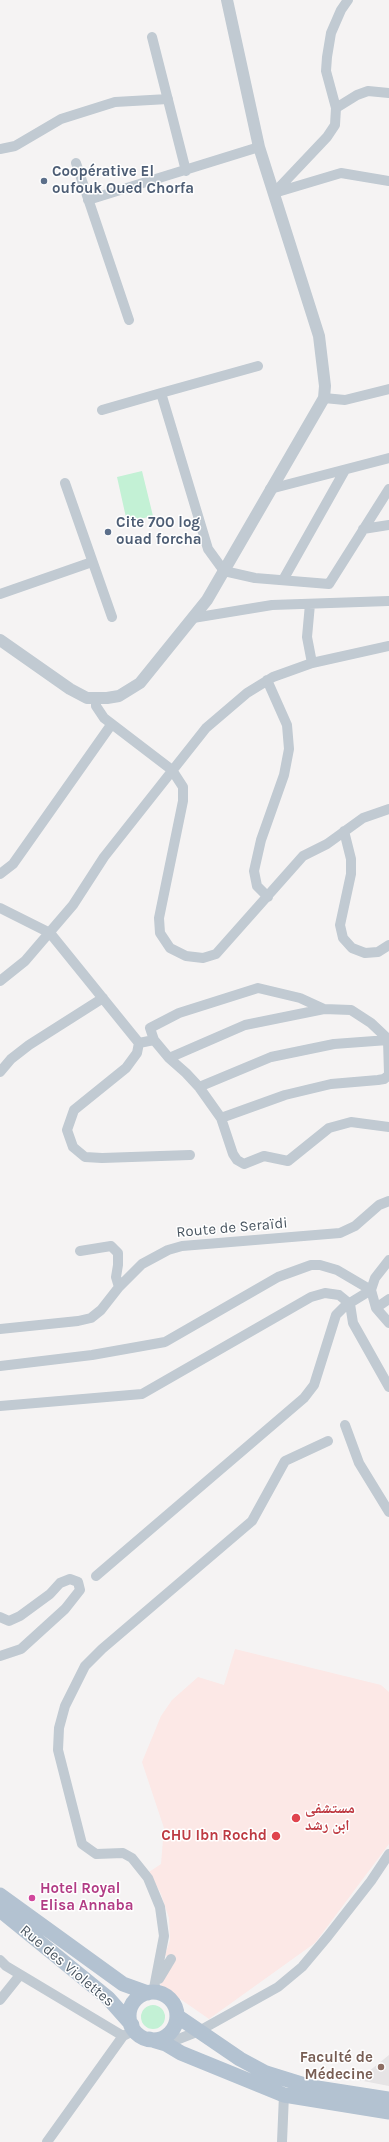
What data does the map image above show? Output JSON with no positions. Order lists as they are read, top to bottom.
{
  "streets": {
    "main road": ["Rue des Violettes"],
    "street": ["Route de Seraïdi"]
  },
  "places": [
    "Coopérative El oufouk Oued Chorfa",
    "Cite 700 log ouad forcha",
    "مستشفى ابن رشد",
    "CHU Ibn Rochd",
    "Hotel Royal Elisa Annaba",
    "Faculté de Médecine"
  ]
}
